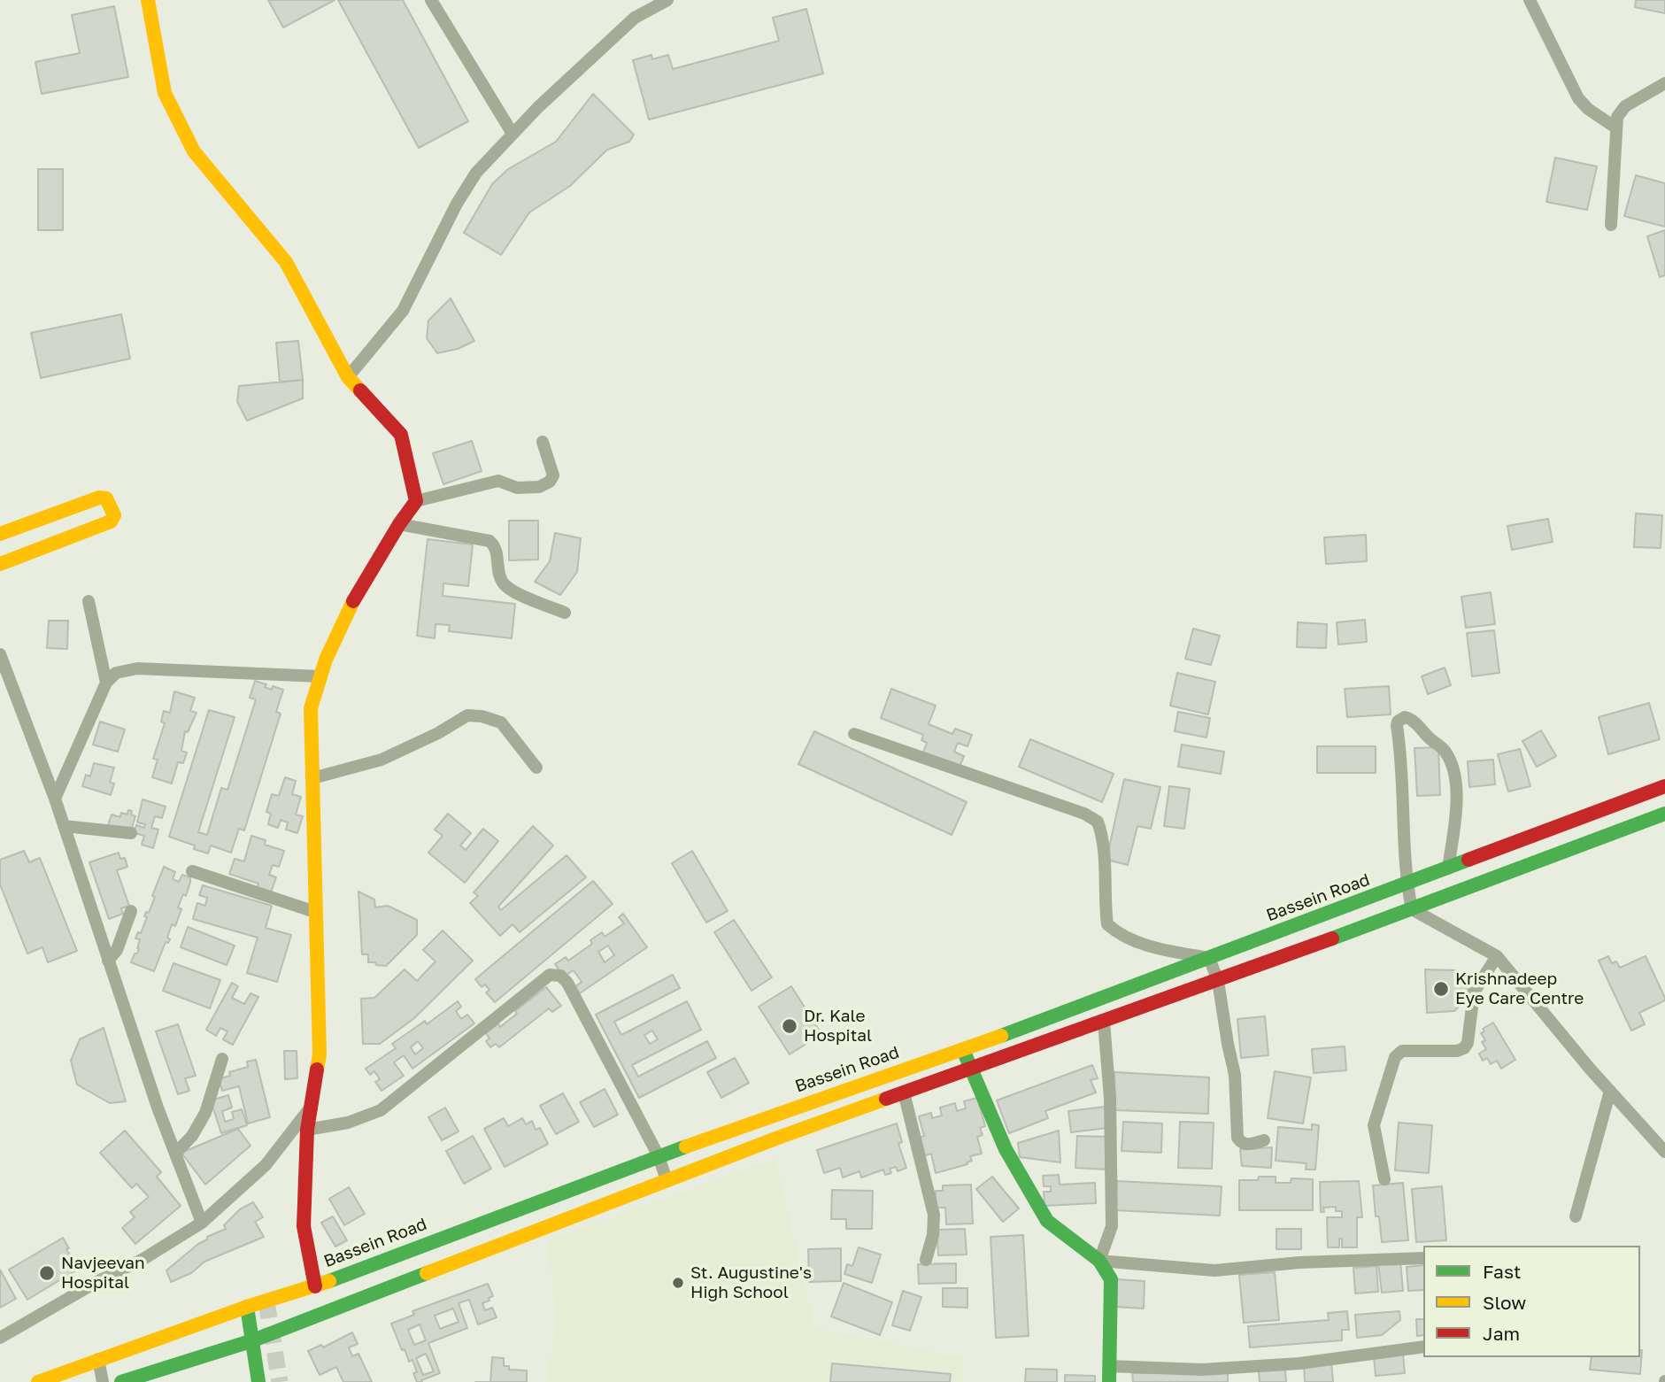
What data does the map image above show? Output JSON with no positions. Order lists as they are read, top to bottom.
{
  "streets": {
    "main road": ["Bassein Road"]
  },
  "places": [
    "Krishnadeep Eye Care Centre",
    "Dr. Kale Hospital",
    "Navjeevan Hospital",
    "St. Augustine's High School"
  ],
  "legend": ["Fast", "Slow", "Jam"]
}
